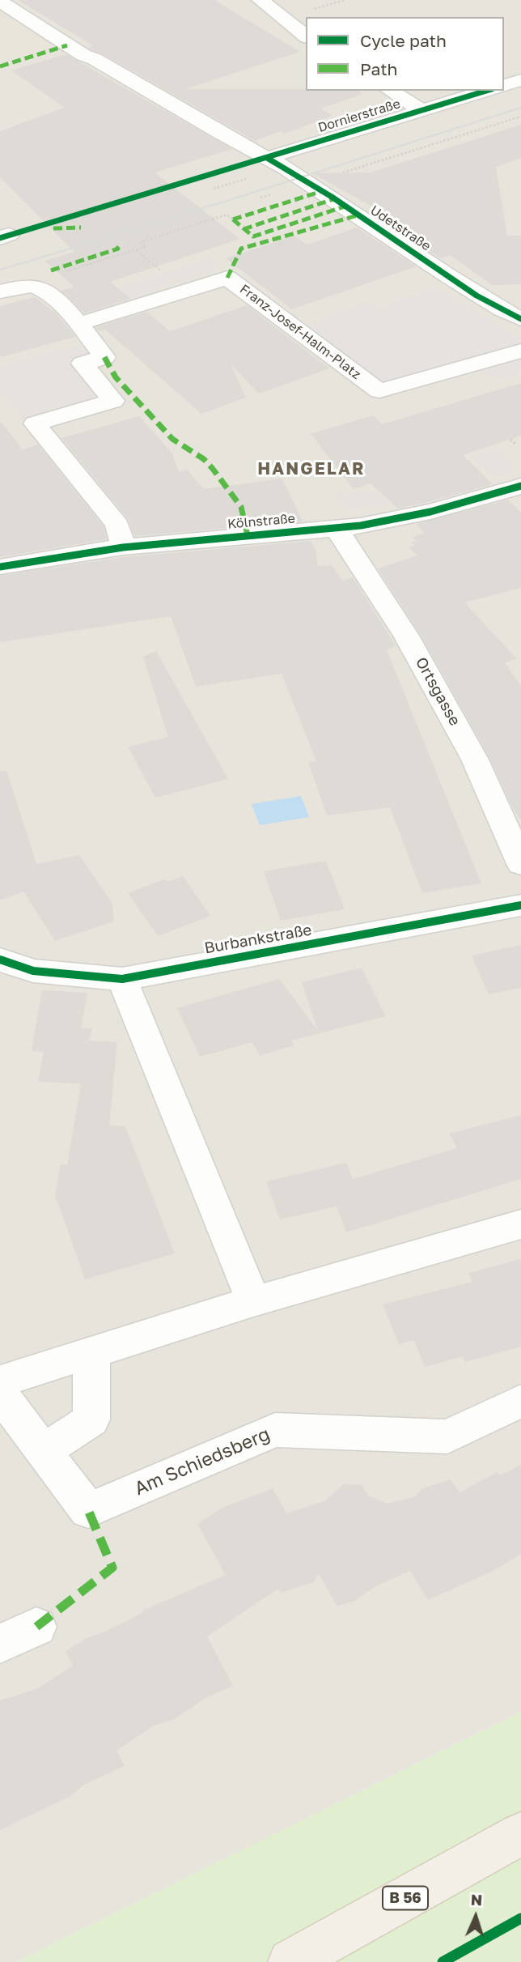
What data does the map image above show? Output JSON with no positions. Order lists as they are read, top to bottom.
{
  "streets": {
    "main road": ["B 56"],
    "street": [
      "Dornierstraße",
      "Udetstraße",
      "Franz-Josef-Halm-Platz",
      "Kölnstraße",
      "Ortsgasse",
      "Burbankstraße",
      "Am Schiedsberg"
    ]
  },
  "crossings": [
    ["Dornierstraße", "Udetstraße"],
    ["Kölnstraße", "Ortsgasse"]
  ],
  "districts": ["HANGELAR"],
  "legend": ["Cycle path", "Path"],
  "north": "top"
}
